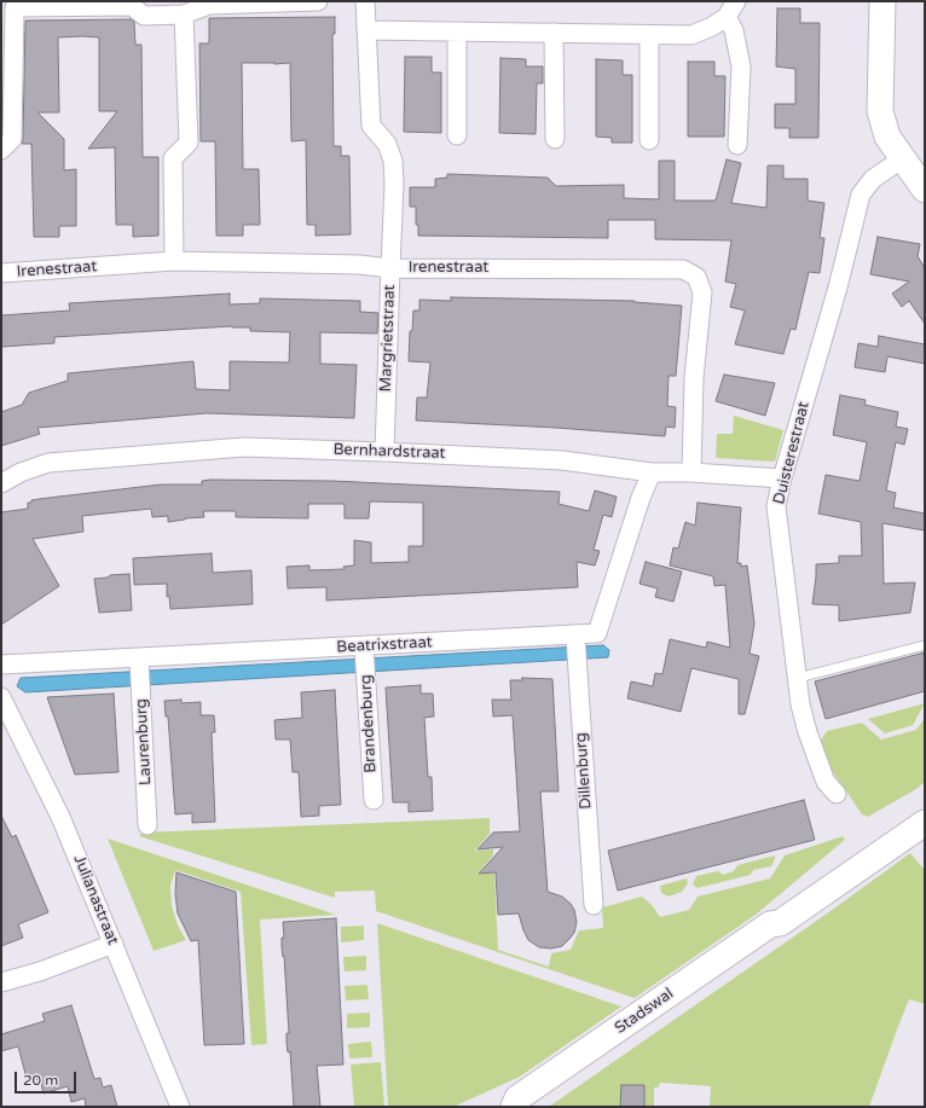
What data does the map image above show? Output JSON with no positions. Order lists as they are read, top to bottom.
{
  "streets": {
    "main road": ["Stadswal"],
    "street": [
      "Irenestraat",
      "Margrietstraat",
      "Bernhardstraat",
      "Duisterestraat",
      "Beatrixstraat",
      "Brandenburg",
      "Laurenburg",
      "Dillenburg",
      "Julianastraat"
    ]
  },
  "crossings": [
    ["Irenestraat", "Margrietstraat"],
    ["Irenestraat", "Bernhardstraat"],
    ["Margrietstraat", "Bernhardstraat"],
    ["Bernhardstraat", "Duisterestraat"],
    ["Bernhardstraat", "Beatrixstraat"],
    ["Beatrixstraat", "Brandenburg"],
    ["Beatrixstraat", "Laurenburg"],
    ["Beatrixstraat", "Dillenburg"]
  ],
  "scale_bar": "20 m"
}
